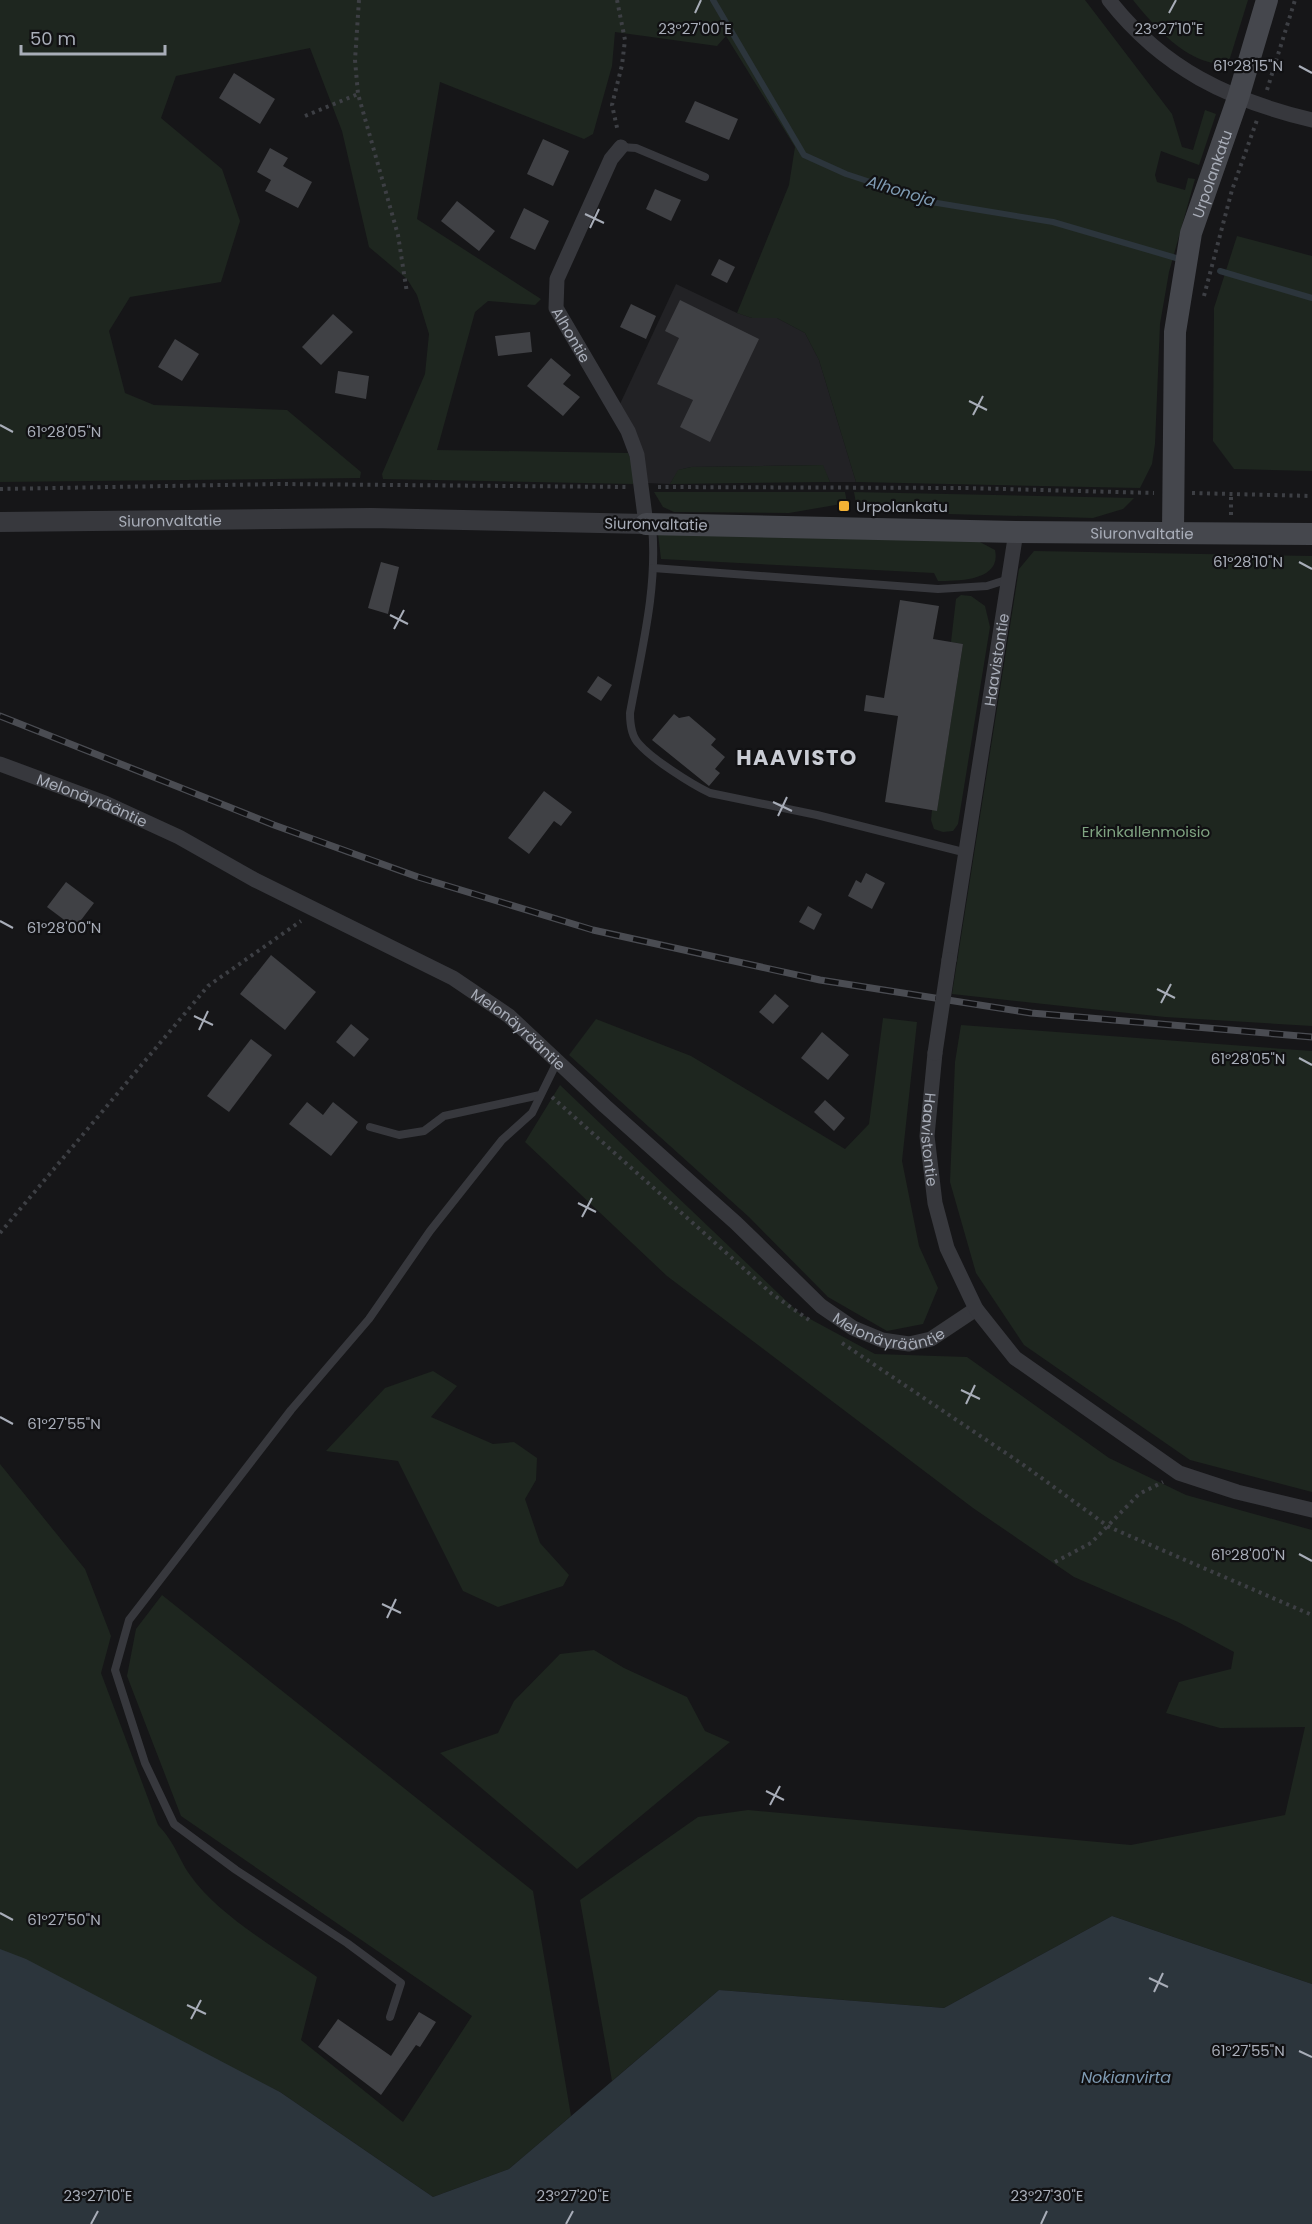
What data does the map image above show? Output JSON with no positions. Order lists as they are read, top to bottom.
{
  "streets": {
    "main road": ["Urpolankatu", "Siuronvaltatie"],
    "street": ["Alhontie", "Haavistontie", "Melonäyrääntie"]
  },
  "crossings": [
    ["Urpolankatu", "Siuronvaltatie"],
    ["Alhontie", "Siuronvaltatie"],
    ["Siuronvaltatie", "Haavistontie"],
    ["Haavistontie", "Melonäyrääntie"]
  ],
  "districts": ["HAAVISTO"],
  "water": ["Alhonoja", "Nokianvirta"],
  "parks": ["Erkinkallenmoisio"],
  "places": {
    "transit": ["Urpolankatu"]
  },
  "scale_bar": "50 m",
  "coordinates": [
    "23°27'00\"E",
    "23°27'10\"E",
    "61°28'15\"N",
    "61°28'05\"N",
    "61°28'10\"N",
    "61°28'00\"N",
    "61°27'55\"N",
    "61°27'50\"N",
    "23°27'20\"E",
    "23°27'30\"E"
  ]
}
